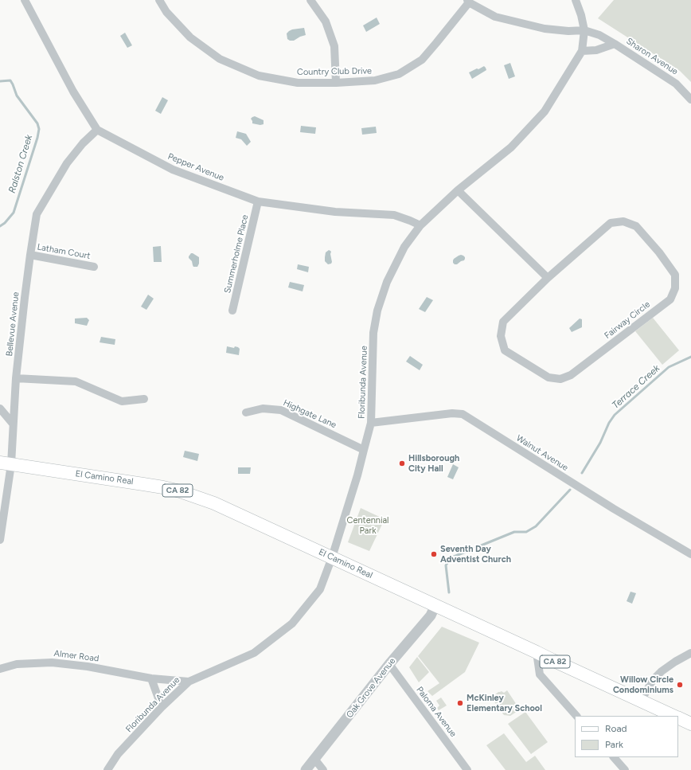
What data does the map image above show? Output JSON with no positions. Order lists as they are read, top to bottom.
{
  "streets": {
    "main road": ["El Camino Real", "CA 82"],
    "street": [
      "Sharon Avenue",
      "Country Club Drive",
      "Pepper Avenue",
      "Latham Court",
      "Summerholme Place",
      "Fairway Circle",
      "Bellevue Avenue",
      "Floribunda Avenue",
      "Highgate Lane",
      "Walnut Avenue",
      "Almer Road",
      "Oak Grove Avenue",
      "Paloma Avenue"
    ]
  },
  "crossings": [
    ["Sharon Avenue", "Floribunda Avenue"],
    ["Pepper Avenue", "Summerholme Place"],
    ["Pepper Avenue", "Bellevue Avenue"],
    ["Pepper Avenue", "Floribunda Avenue"],
    ["Latham Court", "Bellevue Avenue"],
    ["Bellevue Avenue", "El Camino Real"],
    ["Floribunda Avenue", "Highgate Lane"],
    ["Floribunda Avenue", "Walnut Avenue"],
    ["Floribunda Avenue", "El Camino Real"],
    ["Floribunda Avenue", "Almer Road"],
    ["El Camino Real", "Oak Grove Avenue"],
    ["Oak Grove Avenue", "Paloma Avenue"]
  ],
  "water": ["Ralston Creek", "Terrace Creek"],
  "parks": ["Centennial Park"],
  "places": [
    "Hillsborough City Hall",
    "Seventh Day Adventist Church",
    "Willow Circle Condominiums",
    "McKinley Elementary School"
  ],
  "legend": ["Road", "Park"]
}
